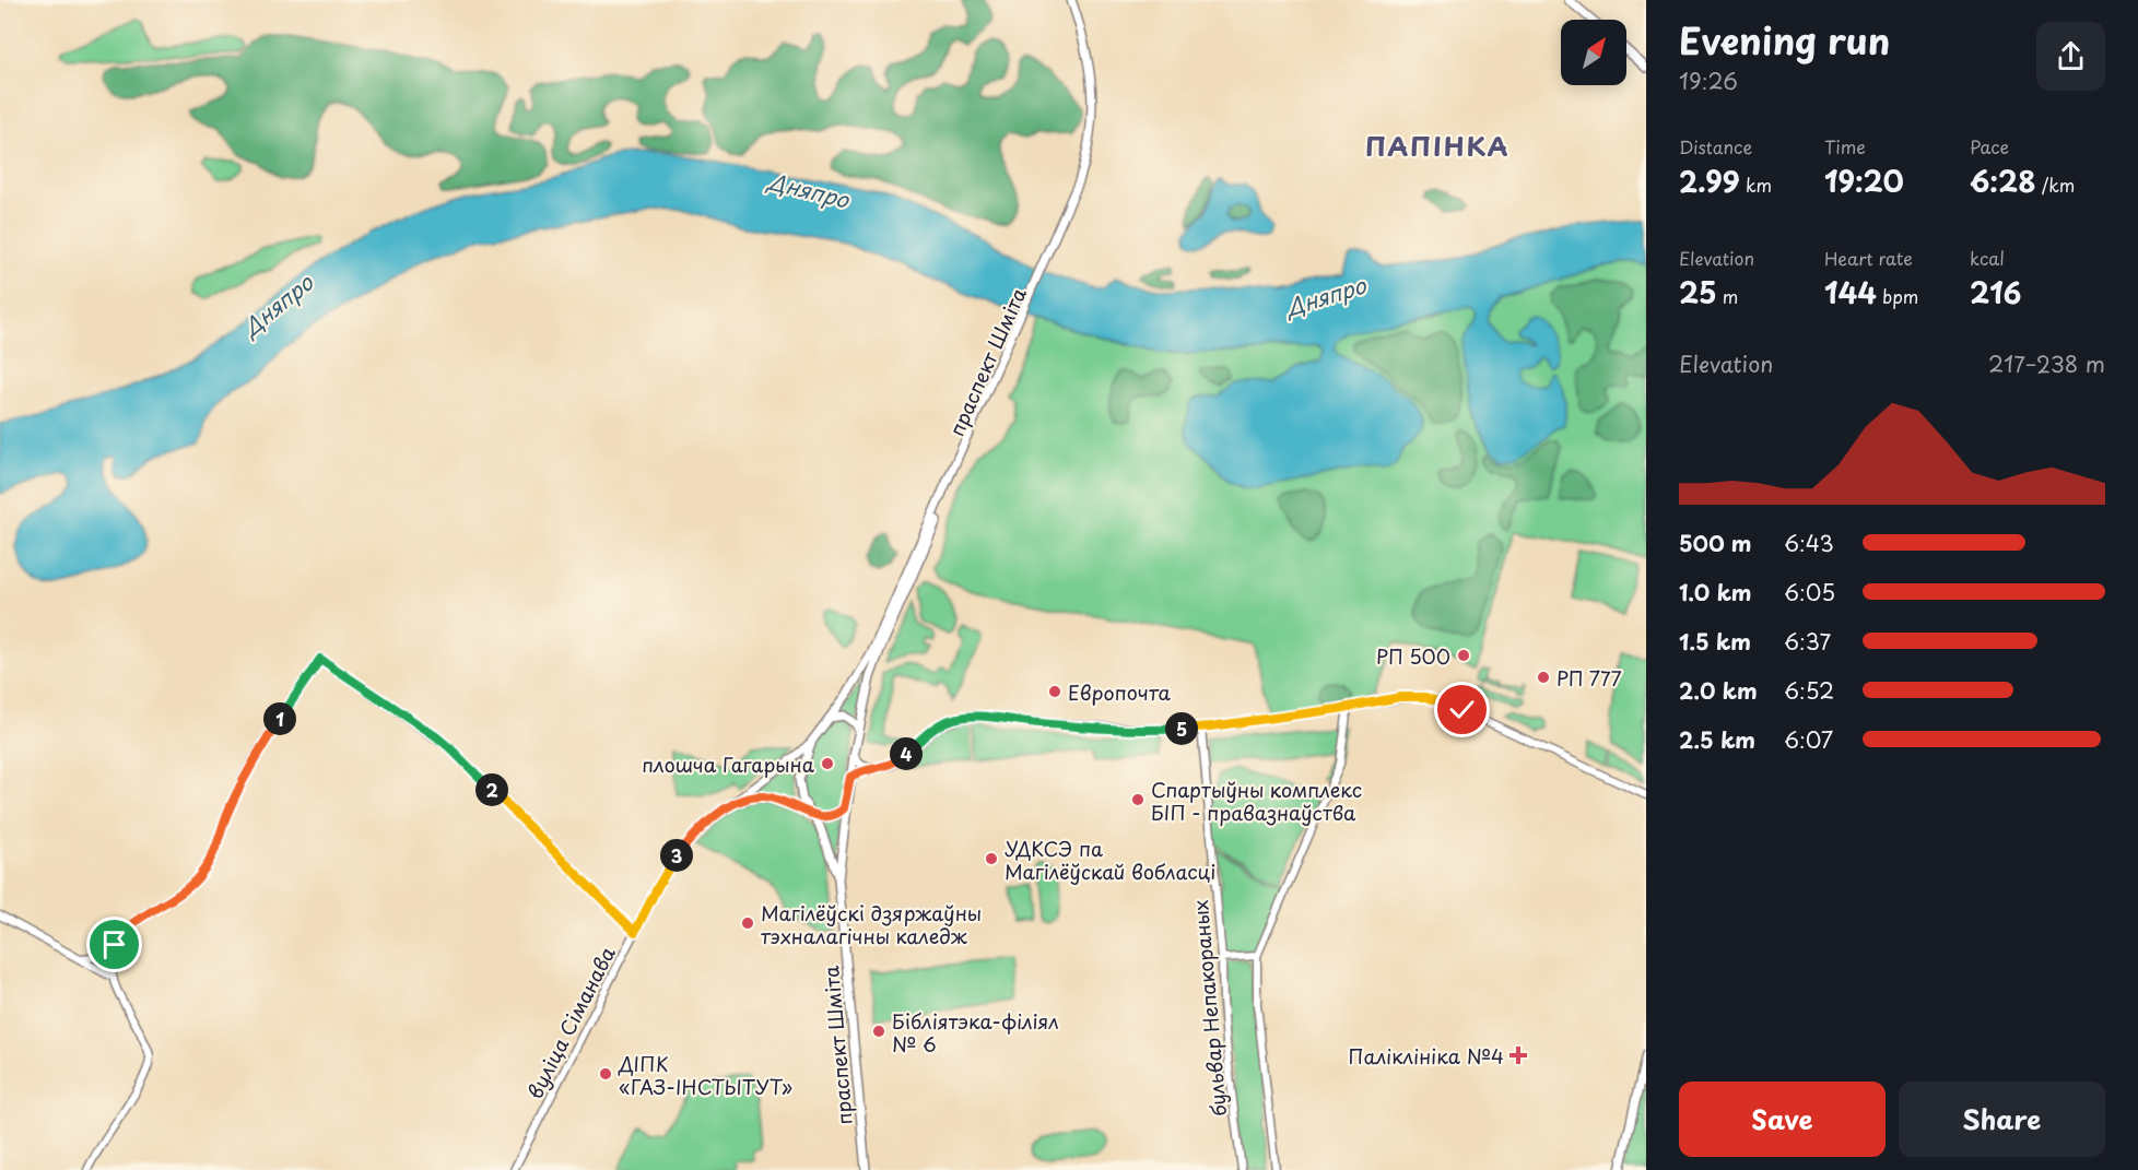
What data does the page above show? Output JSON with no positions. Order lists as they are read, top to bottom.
{
  "streets": {
    "main road": ["праспект Шміта", "бульвар Непакораных", "вуліца Сіманава"]
  },
  "crossings": [
    ["праспект Шміта", "вуліца Сіманава"]
  ],
  "districts": ["ПАПІНКА"],
  "water": ["Дняпро"],
  "places": {
    "other": [
      "РП 500",
      "РП 777",
      "Европочта",
      "плошча Гагарына",
      "Спартыўны комплекс БІП - правазнаўства",
      "УДКСЭ па Магілёўскай вобласці",
      "Магілёўскі дзяржаўны тэхналагічны каледж",
      "Бібліятэка-філіял № 6",
      "ДІПК «ГАЗ-ІНСТЫТУТ»"
    ],
    "health": ["Паліклініка №4"]
  },
  "north": "top right",
  "page": {
    "heading": ["Evening run", "19:26"],
    "stats": [
      ["Distance", "2.99 km"],
      ["Time", "19:20"],
      ["Pace", "6:28 /km"],
      ["Elevation", "25 m"],
      ["Heart rate", "144 bpm"],
      ["kcal", "216"]
    ],
    "chart": ["Elevation", "217–238 m"],
    "list": [
      {
        "name": "500 m",
        "note": "6:43"
      },
      {
        "name": "1.0 km",
        "note": "6:05"
      },
      {
        "name": "1.5 km",
        "note": "6:37"
      },
      {
        "name": "2.0 km",
        "note": "6:52"
      },
      {
        "name": "2.5 km",
        "note": "6:07"
      }
    ],
    "pins": [
      "1",
      "5",
      "4",
      "2",
      "3"
    ],
    "buttons": ["Save", "Share"]
  }
}
